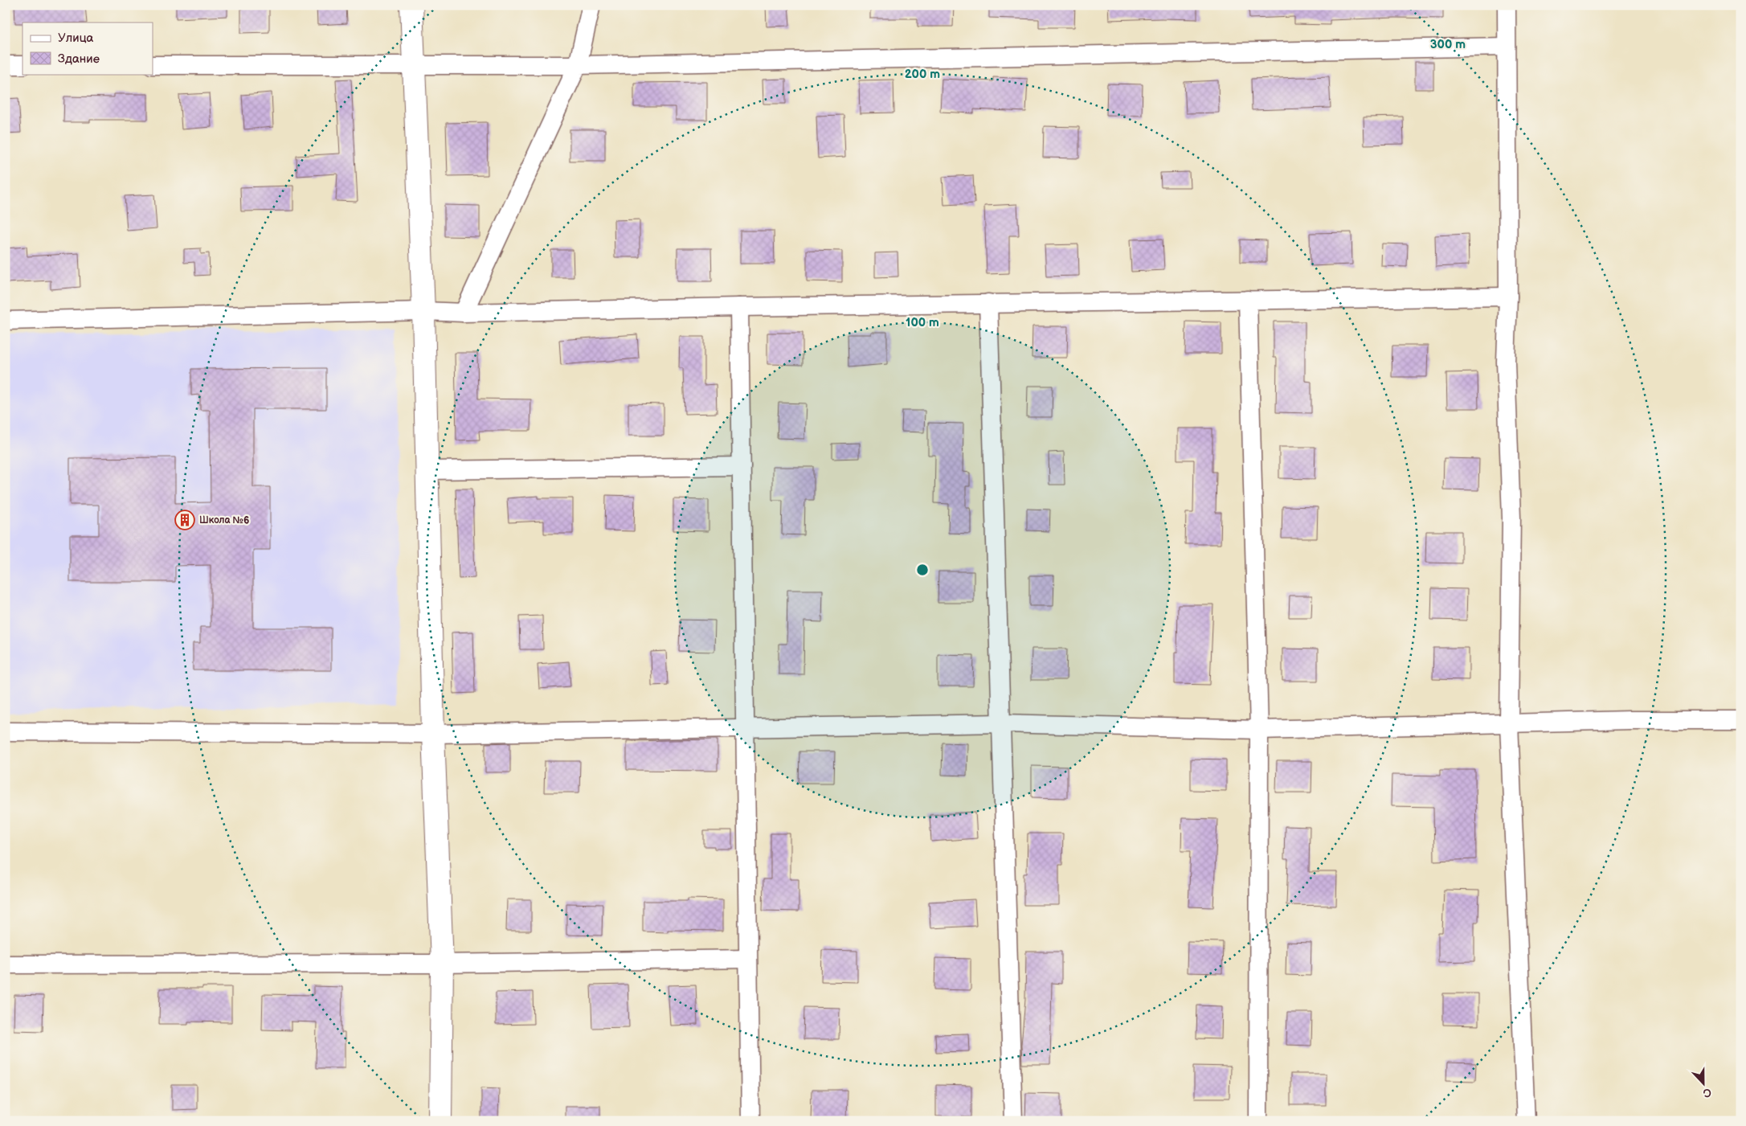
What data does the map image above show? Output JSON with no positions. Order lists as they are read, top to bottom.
{
  "places": {
    "building": ["Школа №6"]
  },
  "legend": ["Улица", "Здание"],
  "north": "bottom",
  "rings": ["300 m", "200 m", "100 m"]
}
